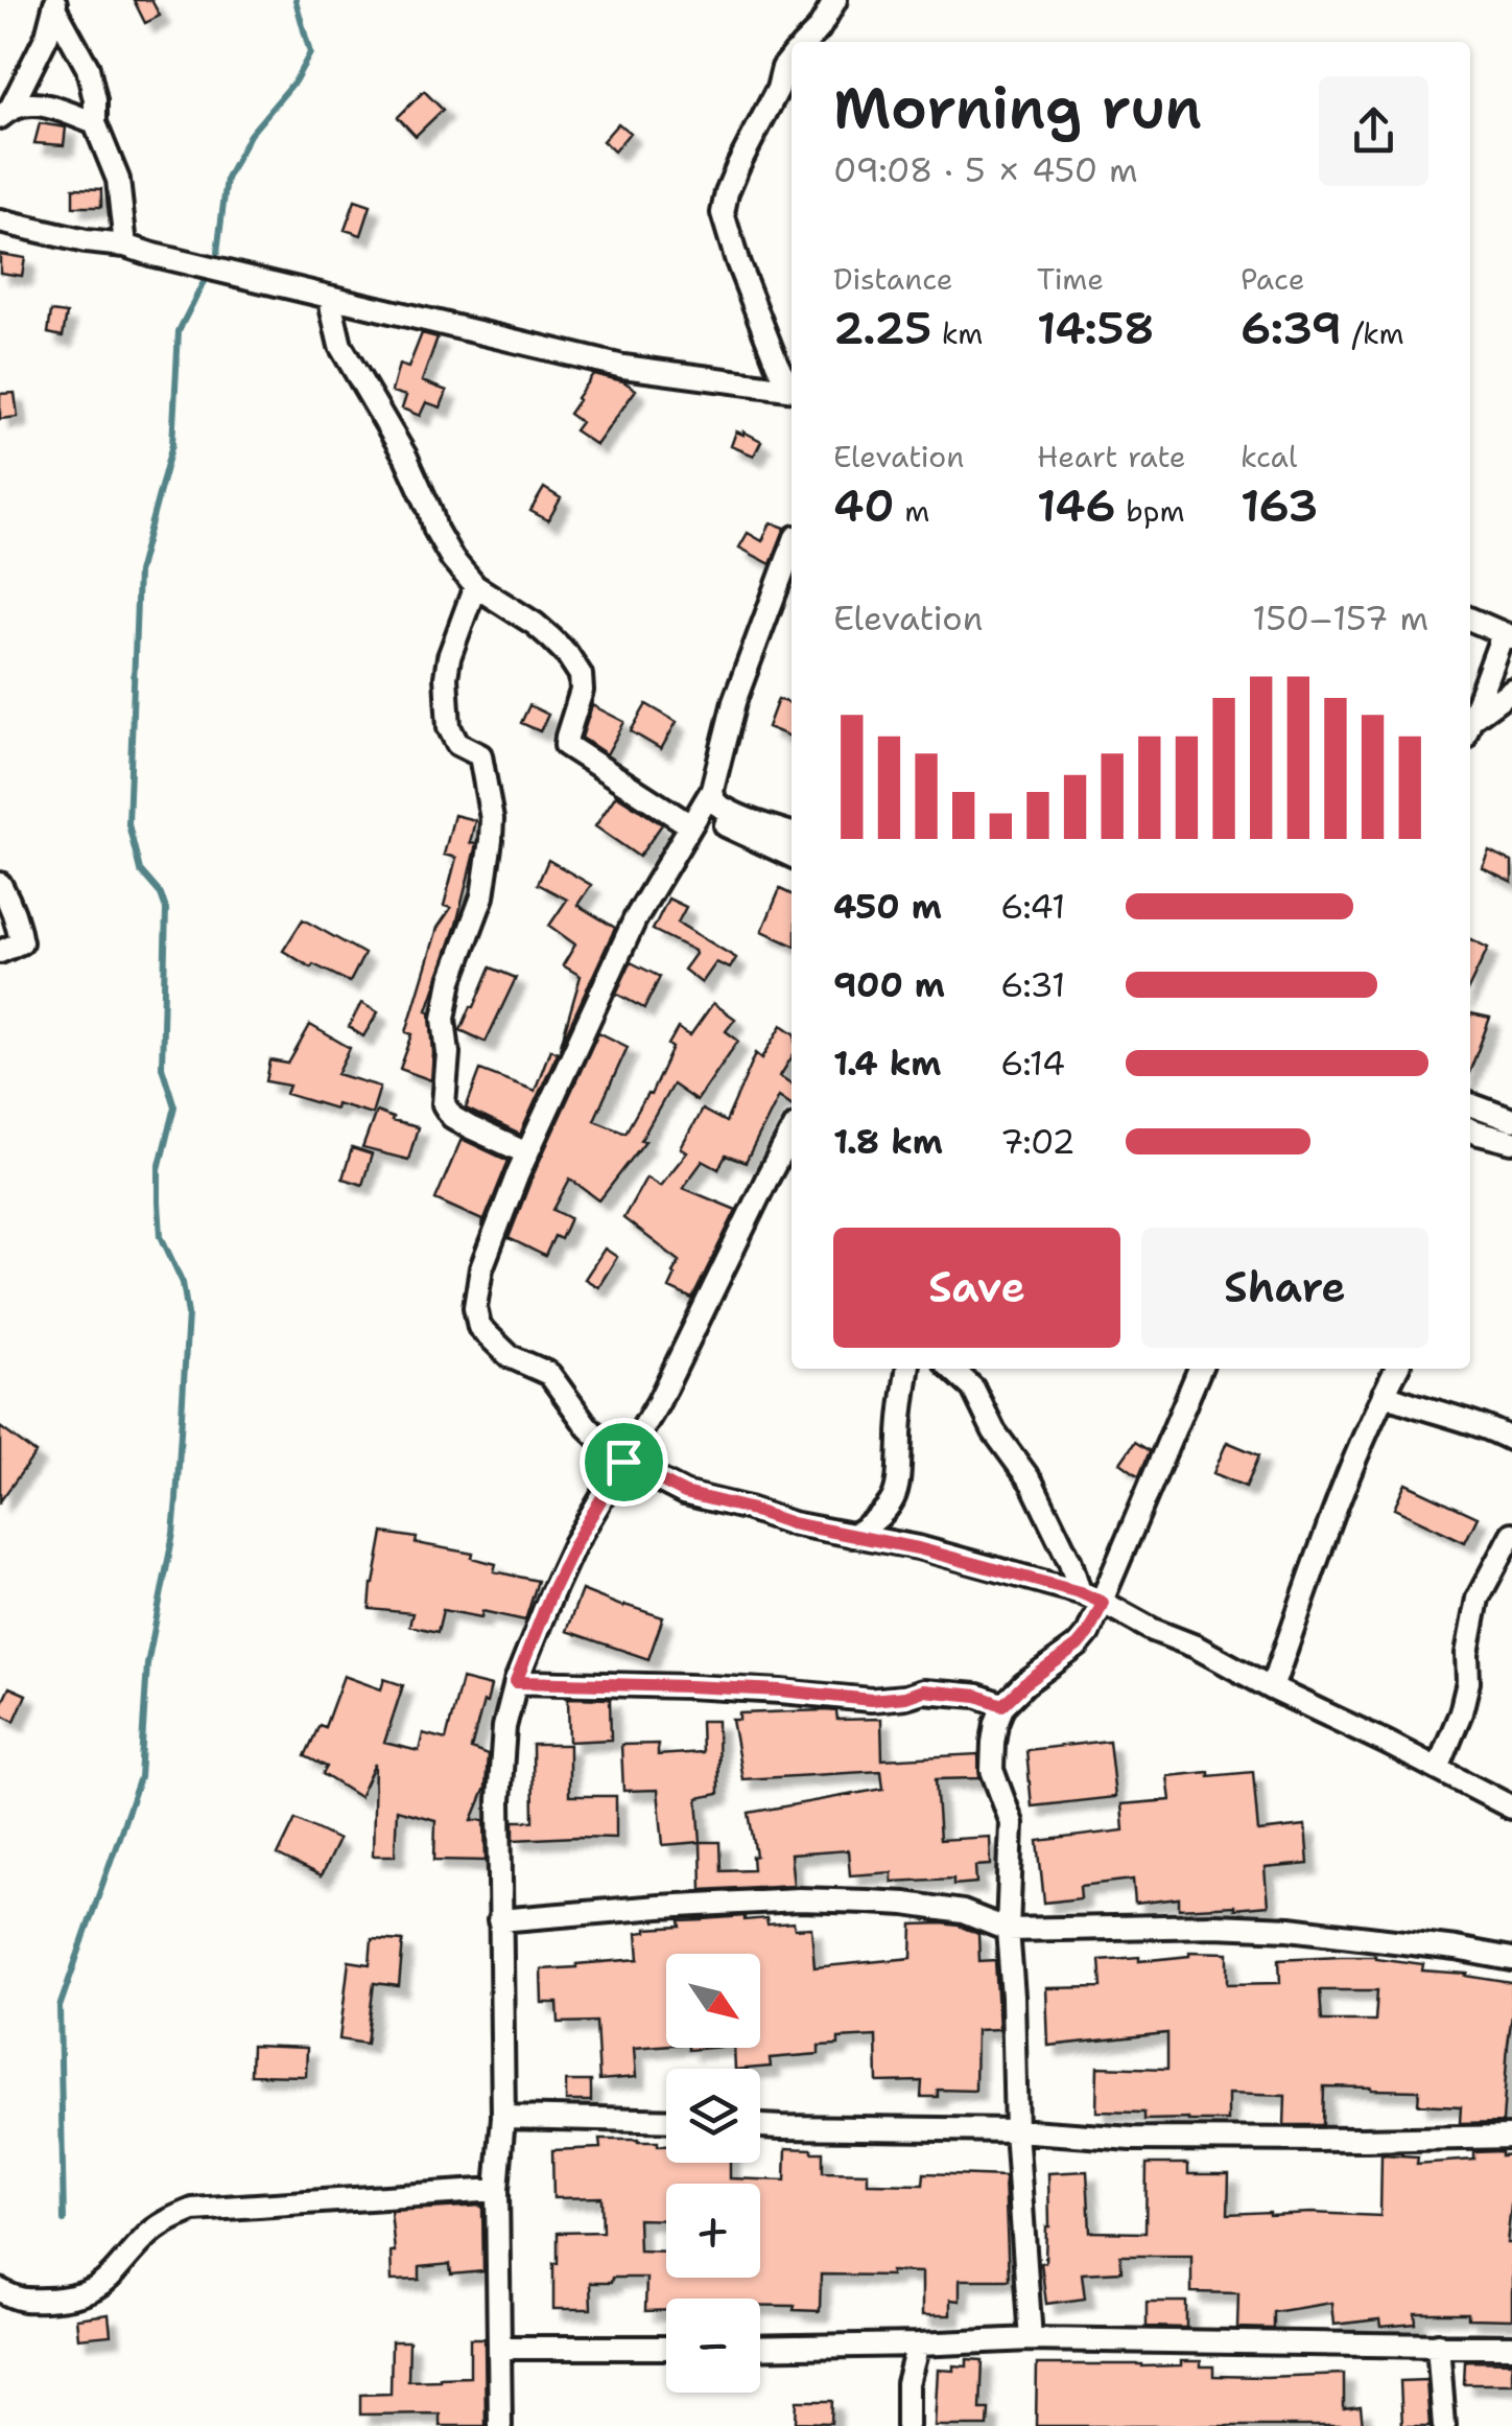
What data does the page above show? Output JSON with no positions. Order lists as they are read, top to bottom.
{
  "north": "bottom right",
  "page": {
    "heading": ["Morning run", "09:08 · 5 × 450 m"],
    "stats": [
      ["Distance", "2.25 km"],
      ["Time", "14:58"],
      ["Pace", "6:39 /km"],
      ["Elevation", "40 m"],
      ["Heart rate", "146 bpm"],
      ["kcal", "163"]
    ],
    "chart": ["Elevation", "150–157 m"],
    "list": [
      {
        "name": "450 m",
        "note": "6:41"
      },
      {
        "name": "900 m",
        "note": "6:31"
      },
      {
        "name": "1.4 km",
        "note": "6:14"
      },
      {
        "name": "1.8 km",
        "note": "7:02"
      }
    ],
    "buttons": ["Save", "Share"],
    "map_buttons": ["+", "−"]
  }
}
